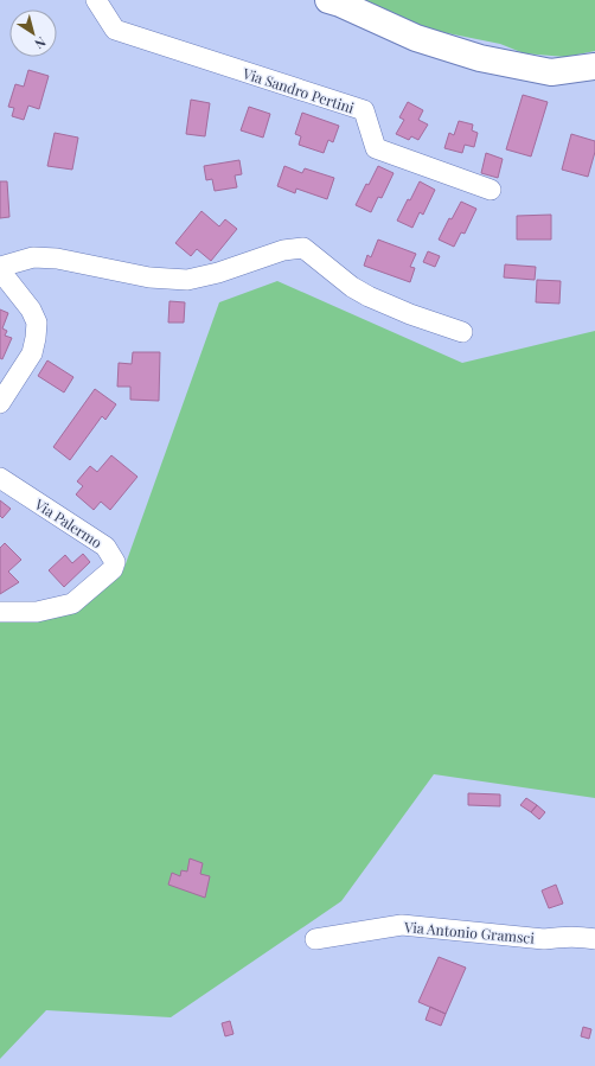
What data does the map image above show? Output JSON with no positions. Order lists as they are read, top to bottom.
{
  "streets": {
    "street": ["Via Sandro Pertini", "Via Palermo", "Via Antonio Gramsci"]
  },
  "north": "bottom right"
}
